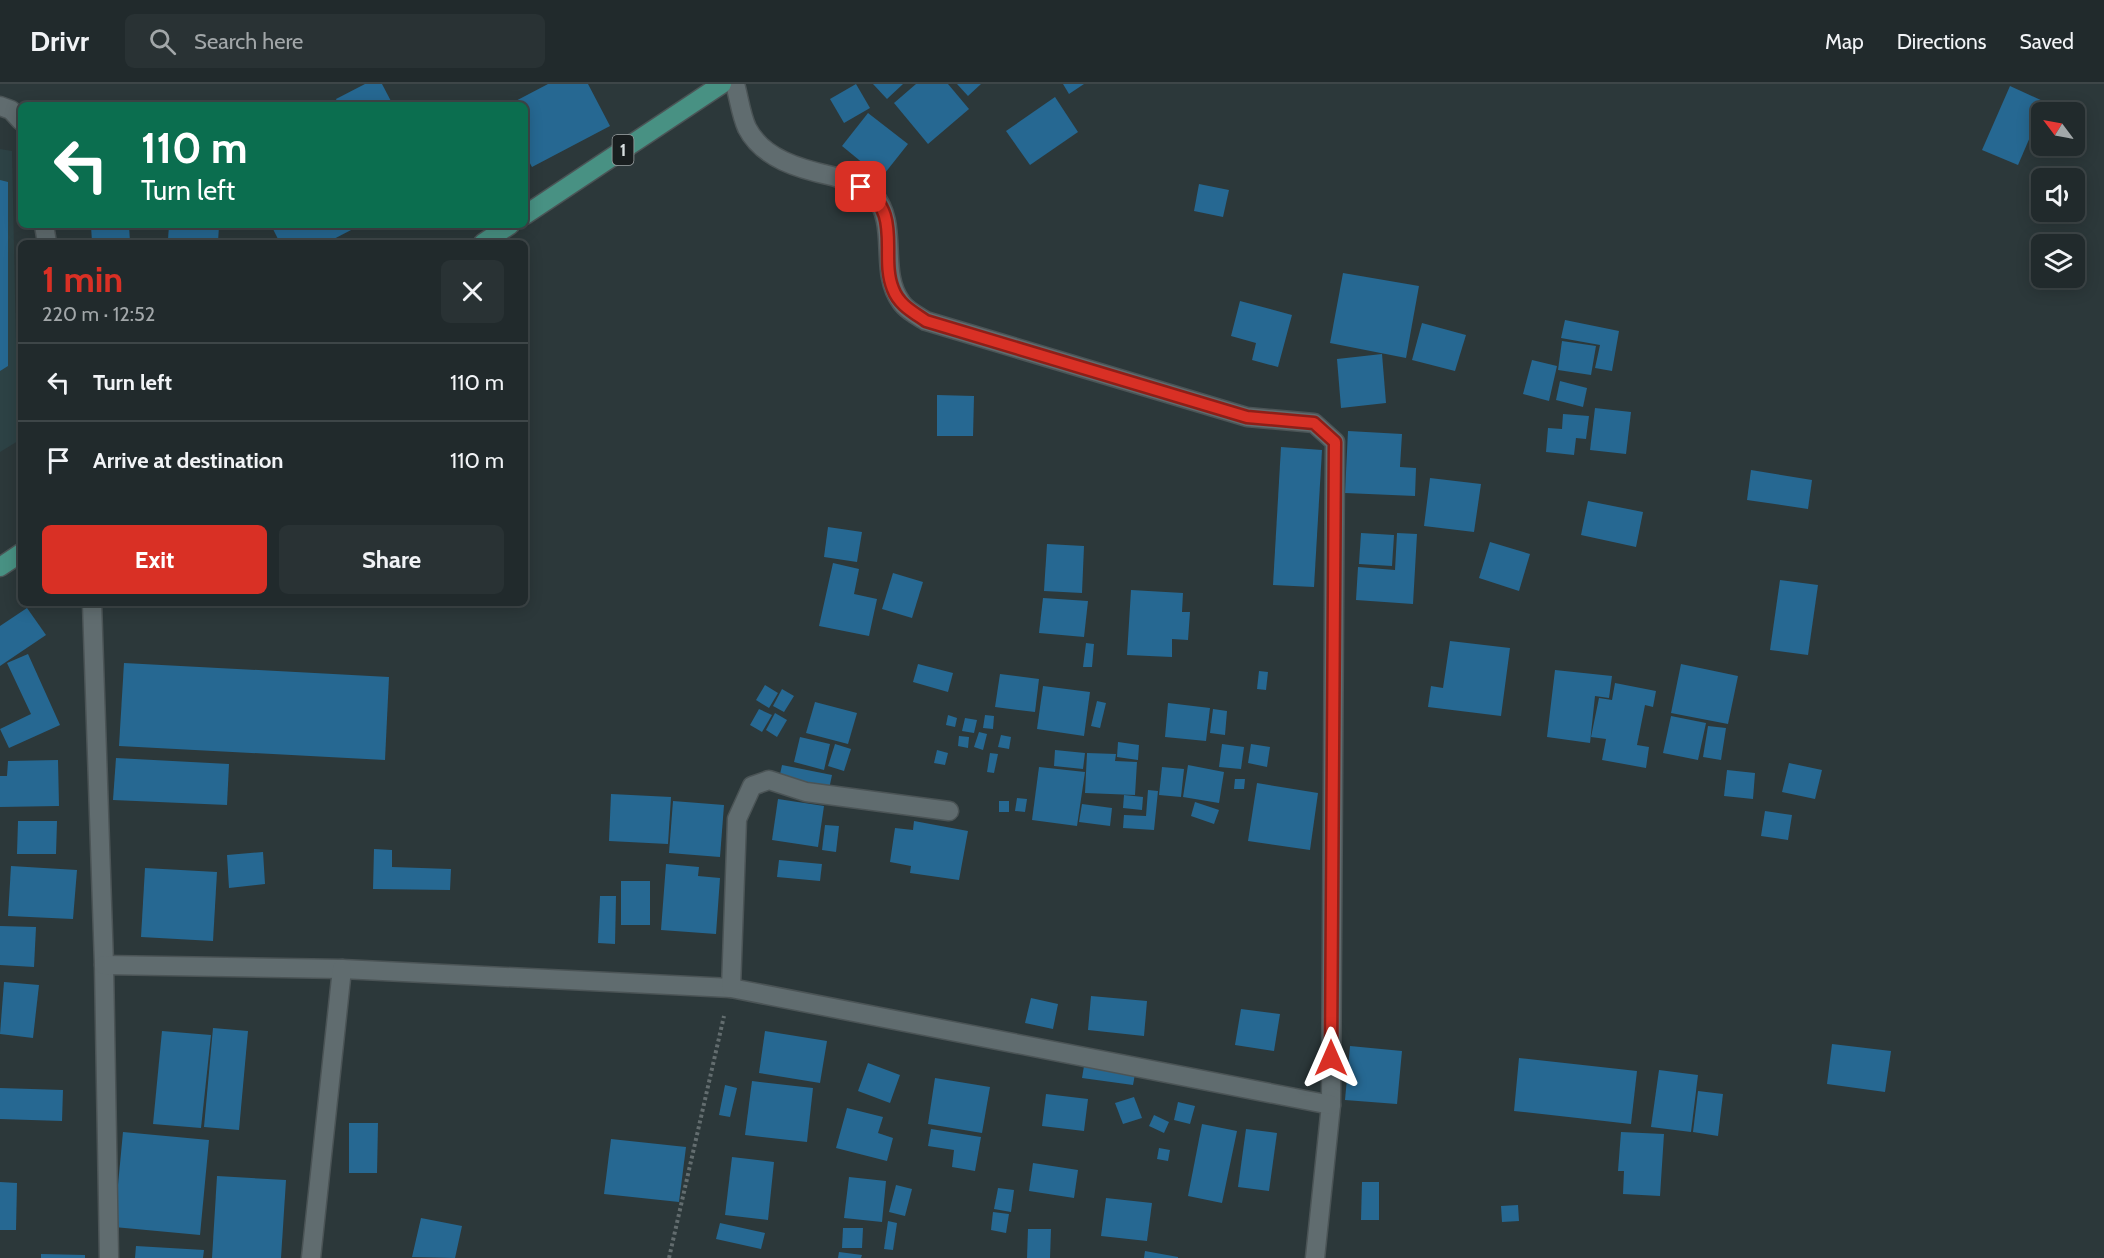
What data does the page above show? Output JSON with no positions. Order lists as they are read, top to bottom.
{
  "streets": {
    "main road": ["1"]
  },
  "north": "top left",
  "page": {
    "header": "Drivr",
    "search": "Search here",
    "nav": ["Map", "Directions", "Saved"],
    "turn": ["110 m", "Turn left"],
    "heading": ["1 min", "220 m · 12:52"],
    "list": [
      {
        "name": "Turn left",
        "value": "110 m"
      },
      {
        "name": "Arrive at destination",
        "value": "110 m"
      }
    ],
    "buttons": ["Exit", "Share"]
  }
}
